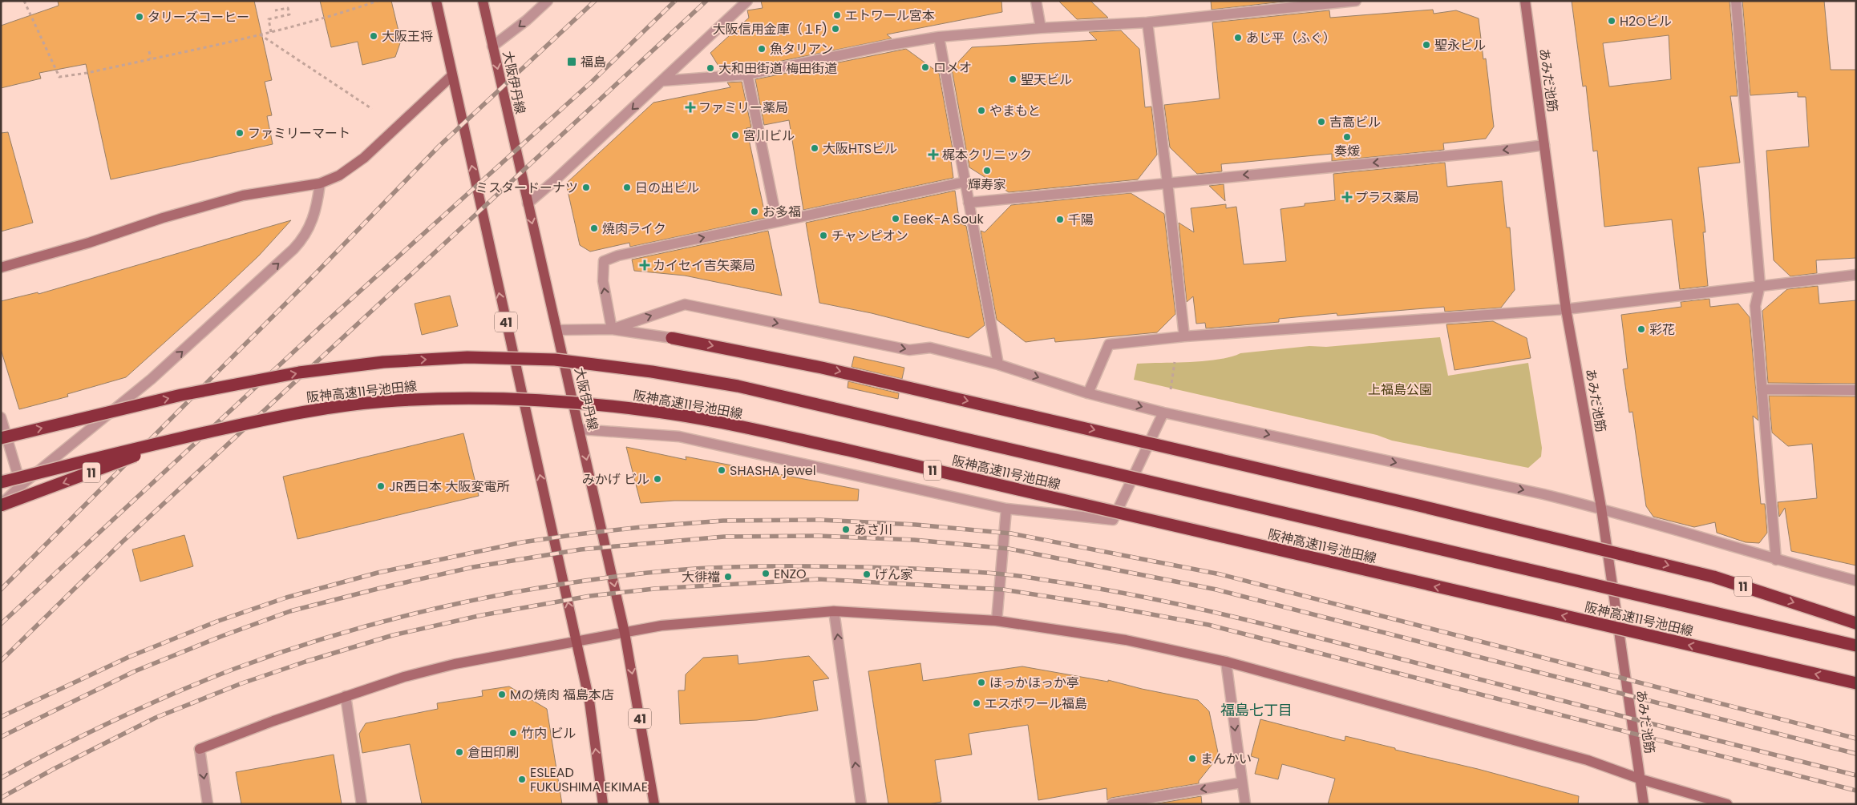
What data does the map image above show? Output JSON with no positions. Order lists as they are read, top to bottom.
{
  "streets": {
    "highway": ["阪神高速11号池田線", "11"],
    "main road": ["大阪伊丹線", "41"],
    "street": ["あみだ池筋"]
  },
  "crossings": [
    ["阪神高速11号池田線", "11"]
  ],
  "districts": ["福島七丁目"],
  "parks": ["上福島公園"],
  "places": {
    "other": [
      "エトワール宮本",
      "タリーズコーヒー",
      "H2Oビル",
      "大阪信用金庫（１F)",
      "大阪王将",
      "あじ平（ふぐ）",
      "聖永ビル",
      "魚タリアン",
      "ロメオ",
      "大和田街道 梅田街道",
      "聖天ビル",
      "やまもと",
      "吉高ビル",
      "ファミリーマート",
      "宮川ビル",
      "奏煖",
      "大阪HTSビル",
      "輝寿家",
      "ミスタードーナツ",
      "日の出ビル",
      "お多福",
      "EeeK-A Souk",
      "千陽",
      "焼肉ライク",
      "チャンピオン",
      "彩花",
      "SHASHA jewel",
      "みかげ ビル",
      "JR西日本 大阪変電所",
      "あさ川",
      "ENZO",
      "げん家",
      "大徘襠",
      "ほっかほっか亭",
      "Mの焼肉 福島本店",
      "エスポワール福島",
      "竹内 ビル",
      "倉田印刷",
      "まんかい",
      "ESLEAD FUKUSHIMA EKIMAE"
    ],
    "transit": ["福島"],
    "health": [
      "ファミリー薬局",
      "梶本クリニック",
      "プラス薬局",
      "カイセイ吉矢薬局"
    ]
  }
}
